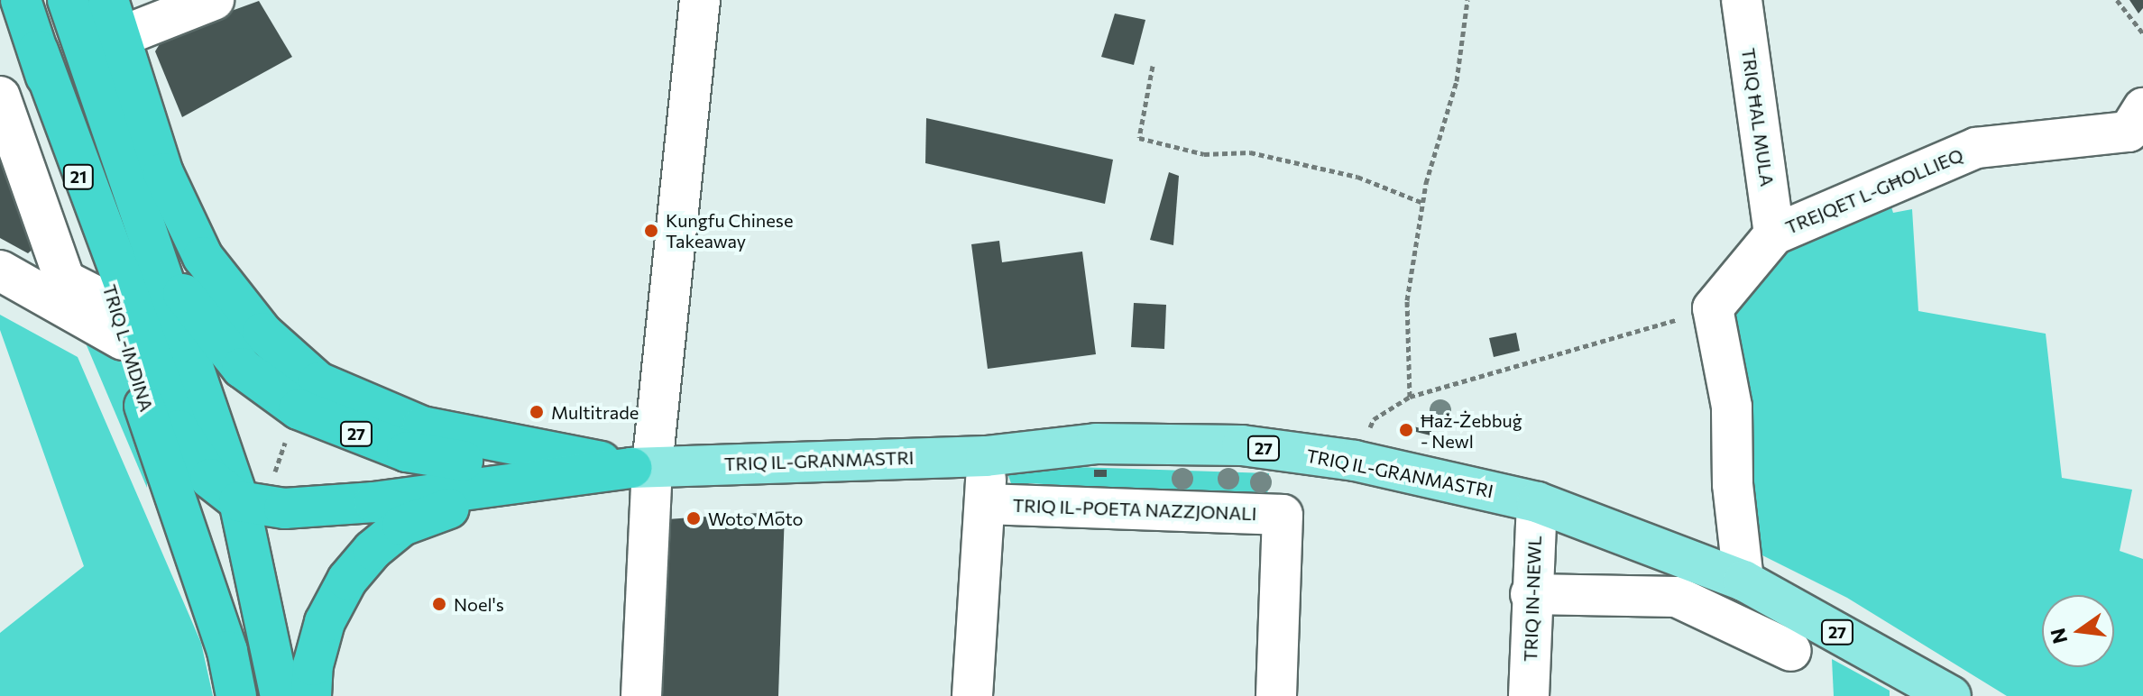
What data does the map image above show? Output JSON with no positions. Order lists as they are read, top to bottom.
{
  "streets": {
    "highway": ["21", "TRIQ L-IMDINA", "27"],
    "main road": ["TRIQ IL-GRANMASTRI"],
    "street": [
      "TRIQ ĦAL MULA",
      "TREJQET L-GĦOLLIEQ",
      "TRIQ IL-POETA NAZZJONALI",
      "TRIQ IN-NEWL"
    ]
  },
  "crossings": [
    ["TRIQ ĦAL MULA", "TREJQET L-GĦOLLIEQ"],
    ["27", "TRIQ IL-GRANMASTRI"],
    ["TRIQ IL-GRANMASTRI", "TRIQ IN-NEWL"]
  ],
  "places": [
    "Kungfu Chinese Takeaway",
    "Multitrade",
    "Ħaż-Żebbuġ - Newl",
    "Woto Moto",
    "Noel's"
  ],
  "north": "left"
}
